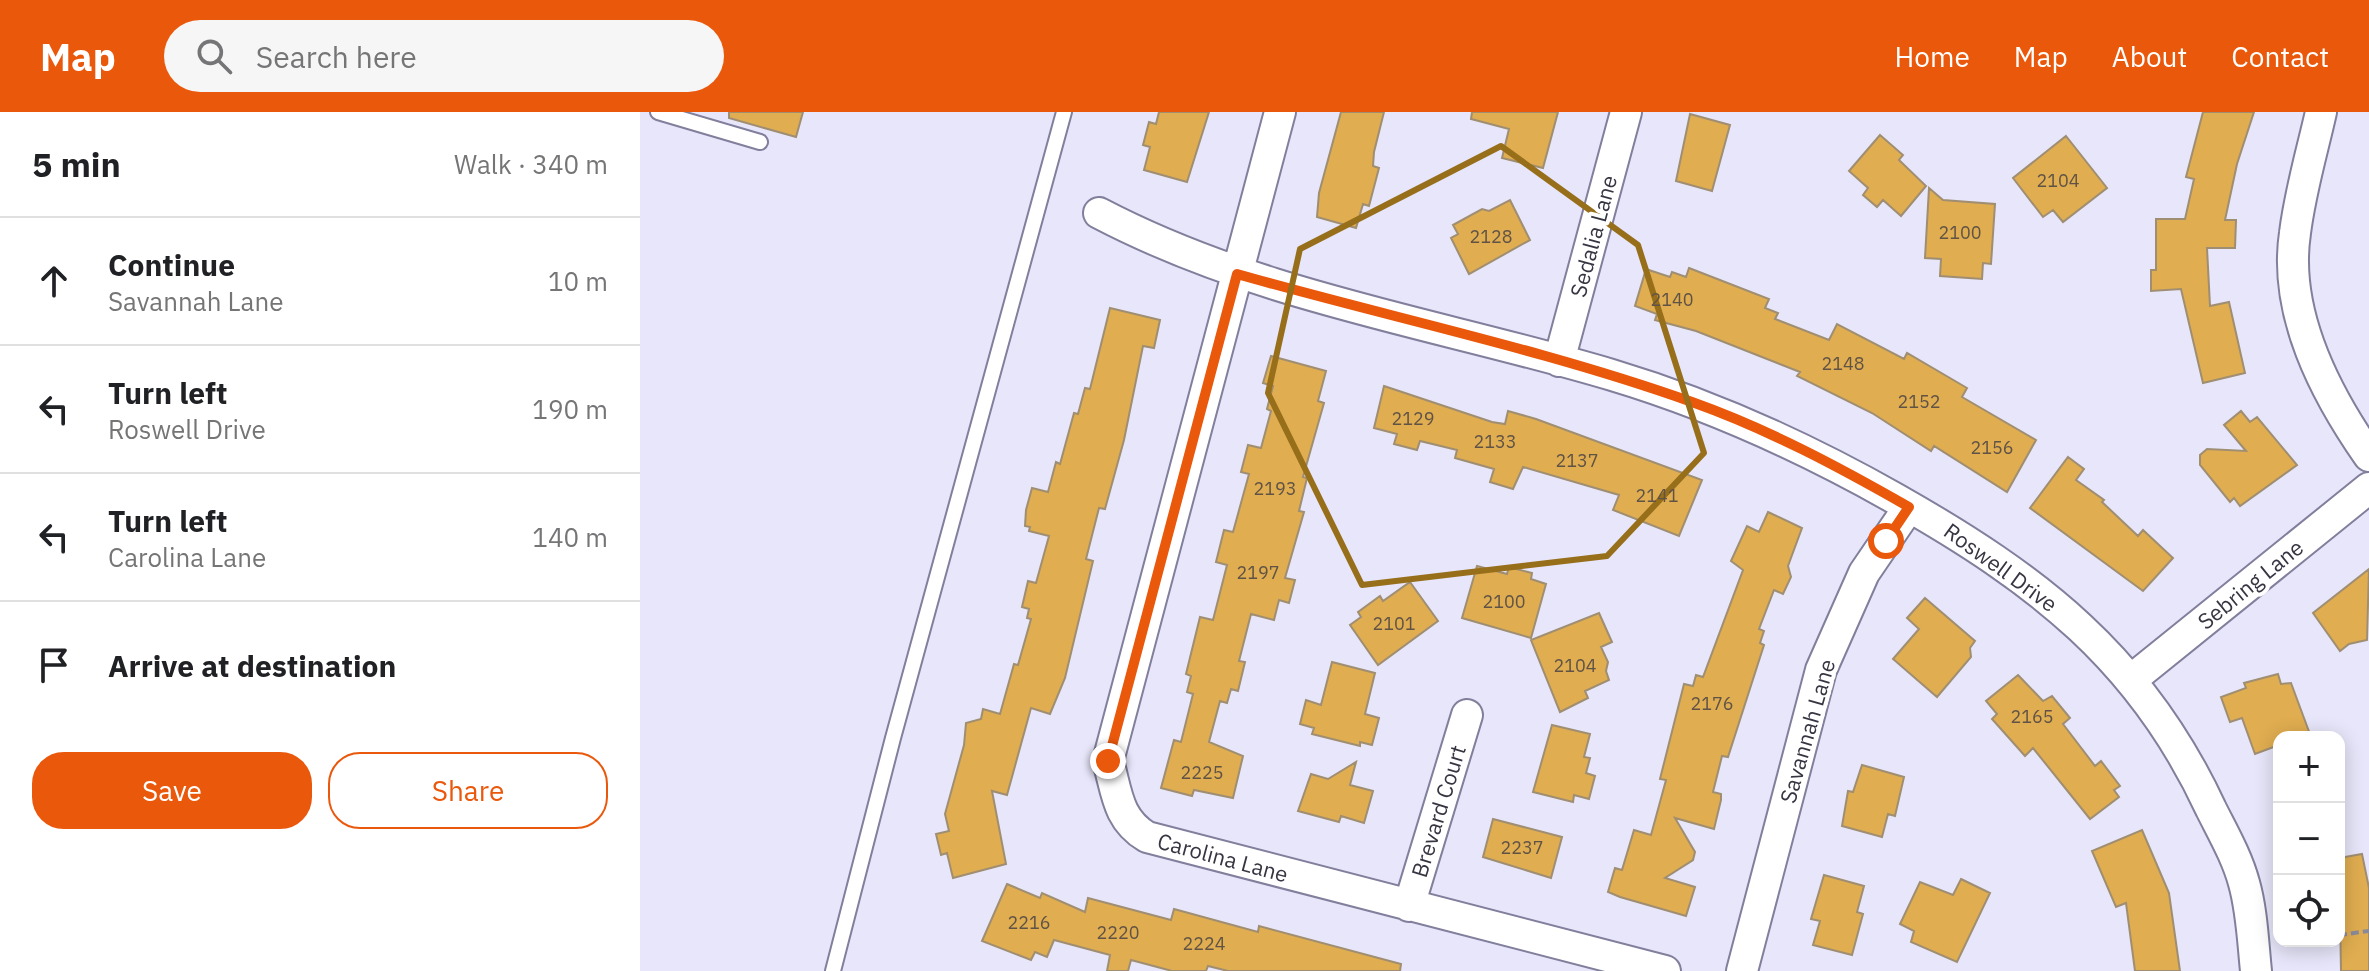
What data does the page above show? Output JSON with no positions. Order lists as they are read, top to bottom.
{
  "streets": {
    "street": [
      "Sedalia Lane",
      "Roswell Drive",
      "Sebring Lane",
      "Savannah Lane",
      "Brevard Court",
      "Carolina Lane"
    ]
  },
  "crossings": [
    ["Sedalia Lane", "Roswell Drive"],
    ["Roswell Drive", "Sebring Lane"],
    ["Roswell Drive", "Savannah Lane"],
    ["Roswell Drive", "Carolina Lane"],
    ["Brevard Court", "Carolina Lane"]
  ],
  "house_numbers": [
    "2104",
    "2100",
    "2128",
    "2140",
    "2148",
    "2152",
    "2129",
    "2133",
    "2156",
    "2137",
    "2193",
    "2141",
    "2197",
    "2100",
    "2101",
    "2104",
    "2176",
    "2165",
    "2225",
    "2237",
    "2216",
    "2220",
    "2224"
  ],
  "page": {
    "header": "Map",
    "search": "Search here",
    "nav": [
      "Home",
      "Map",
      "About",
      "Contact"
    ],
    "heading": ["5 min", "Walk · 340 m"],
    "list": [
      ["Continue", "Savannah Lane", "10 m"],
      ["Turn left", "Roswell Drive", "190 m"],
      ["Turn left", "Carolina Lane", "140 m"],
      "Arrive at destination"
    ],
    "buttons": ["Save", "Share"],
    "map_buttons": ["+", "−"]
  }
}
